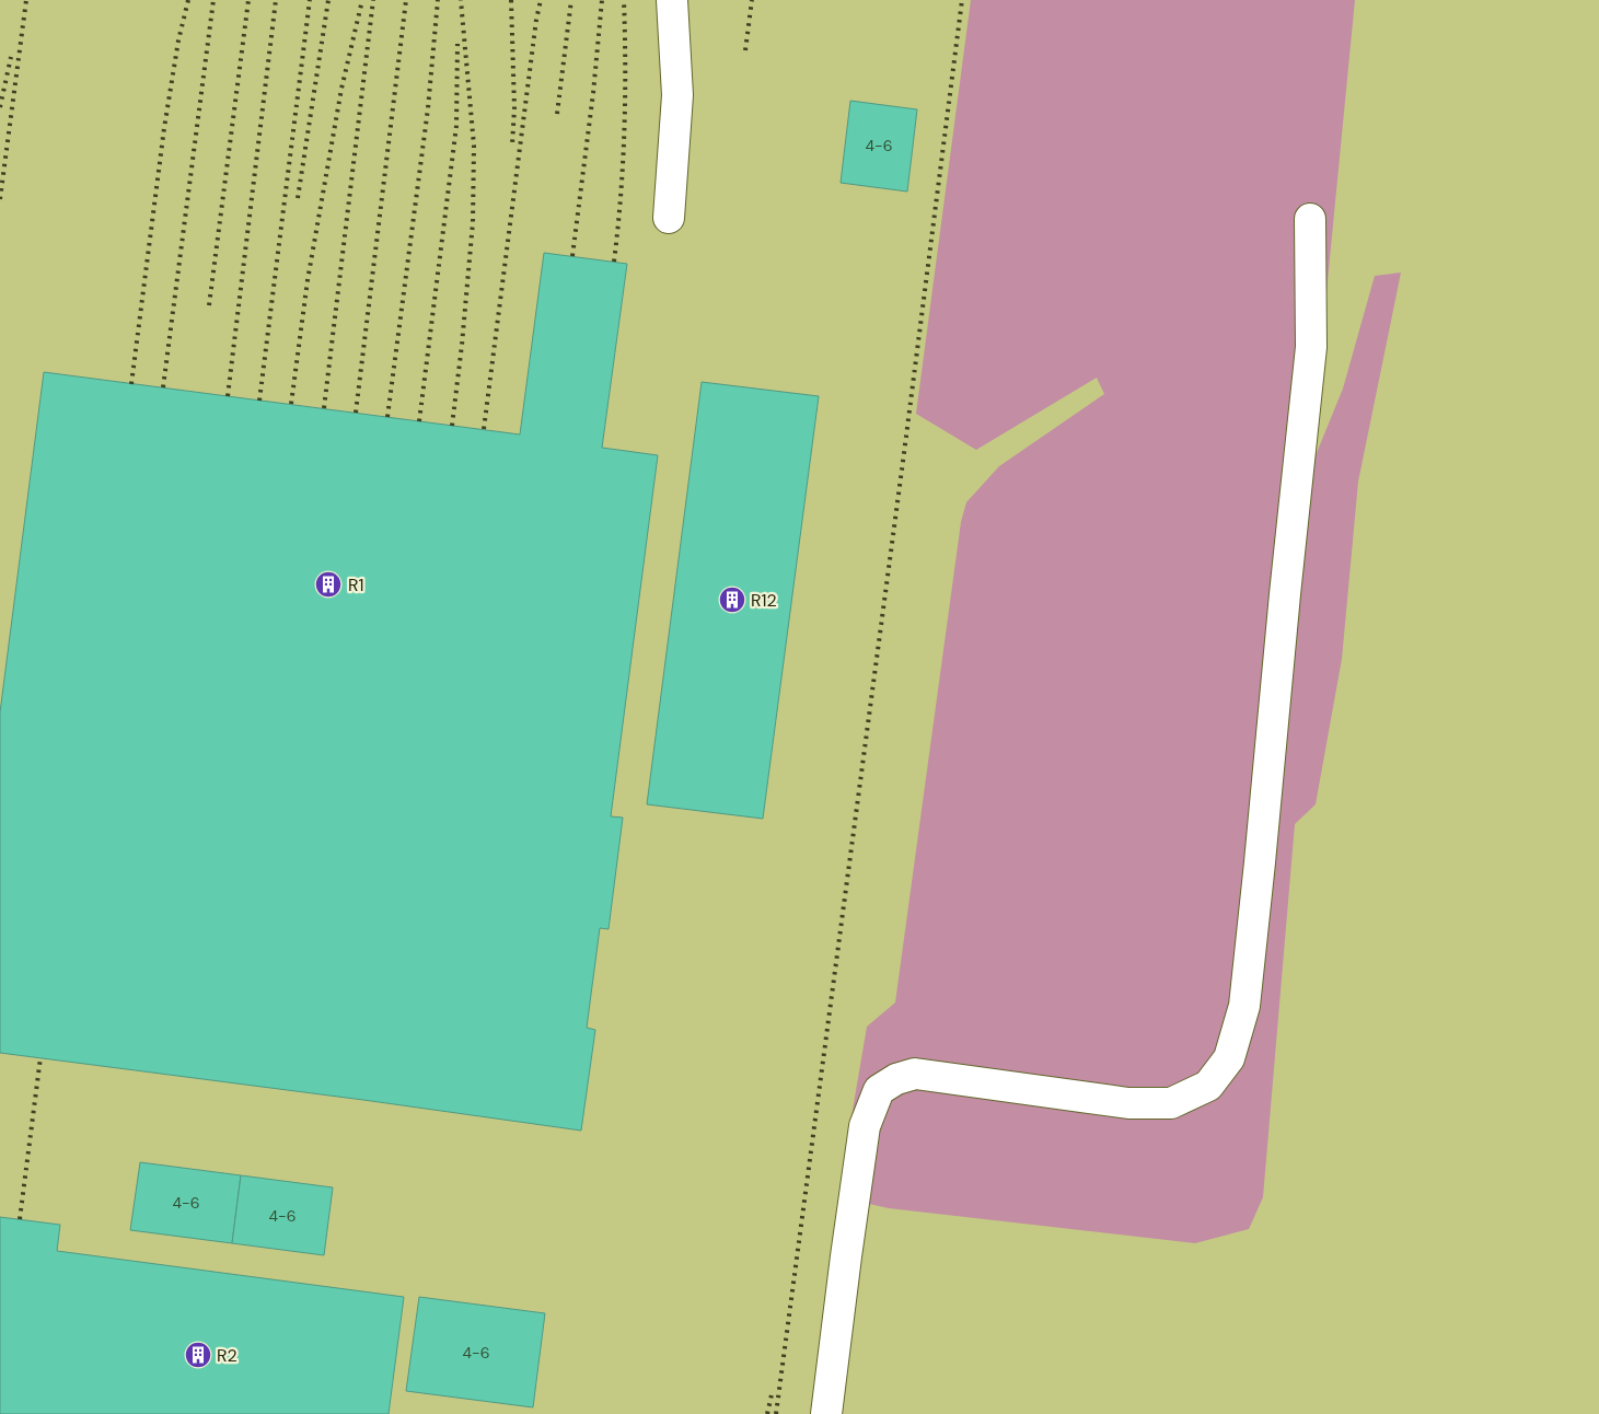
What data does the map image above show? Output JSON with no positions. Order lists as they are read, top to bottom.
{
  "places": {
    "building": ["R1", "R12", "R2"]
  },
  "house_numbers": [
    "4-6",
    "4-6",
    "4-6",
    "4-6"
  ]
}
